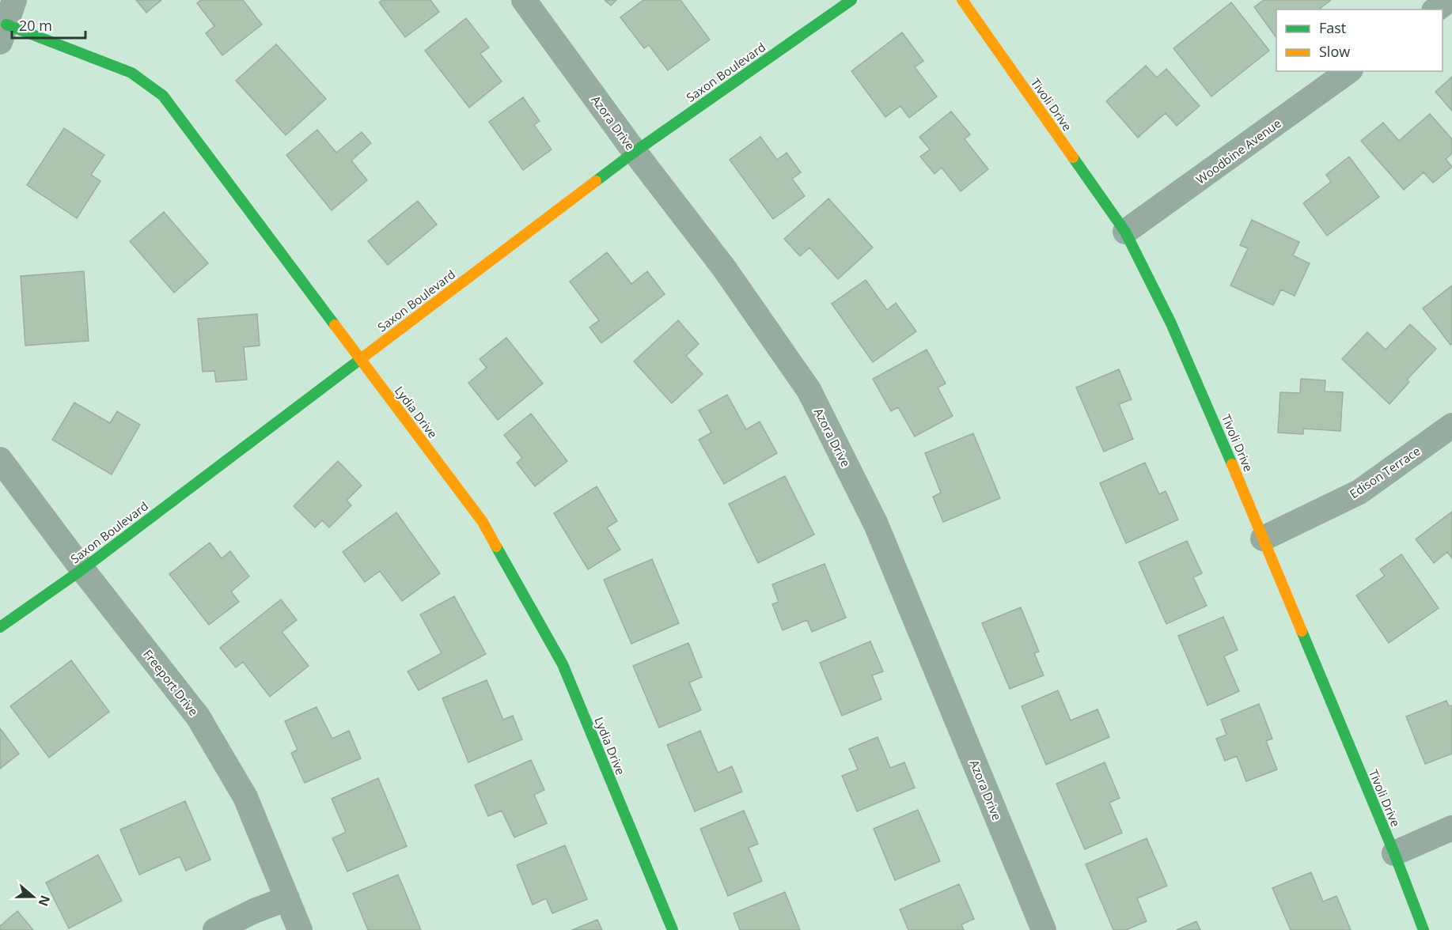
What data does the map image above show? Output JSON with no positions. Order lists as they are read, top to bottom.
{
  "streets": {
    "street": [
      "Saxon Boulevard",
      "Tivoli Drive",
      "Azora Drive",
      "Woodbine Avenue",
      "Lydia Drive",
      "Edison Terrace",
      "Freeport Drive"
    ]
  },
  "crossings": [
    ["Saxon Boulevard", "Azora Drive"],
    ["Saxon Boulevard", "Lydia Drive"],
    ["Saxon Boulevard", "Freeport Drive"],
    ["Tivoli Drive", "Woodbine Avenue"],
    ["Tivoli Drive", "Edison Terrace"]
  ],
  "legend": ["Fast", "Slow"],
  "scale_bar": "20 m",
  "north": "right"
}
